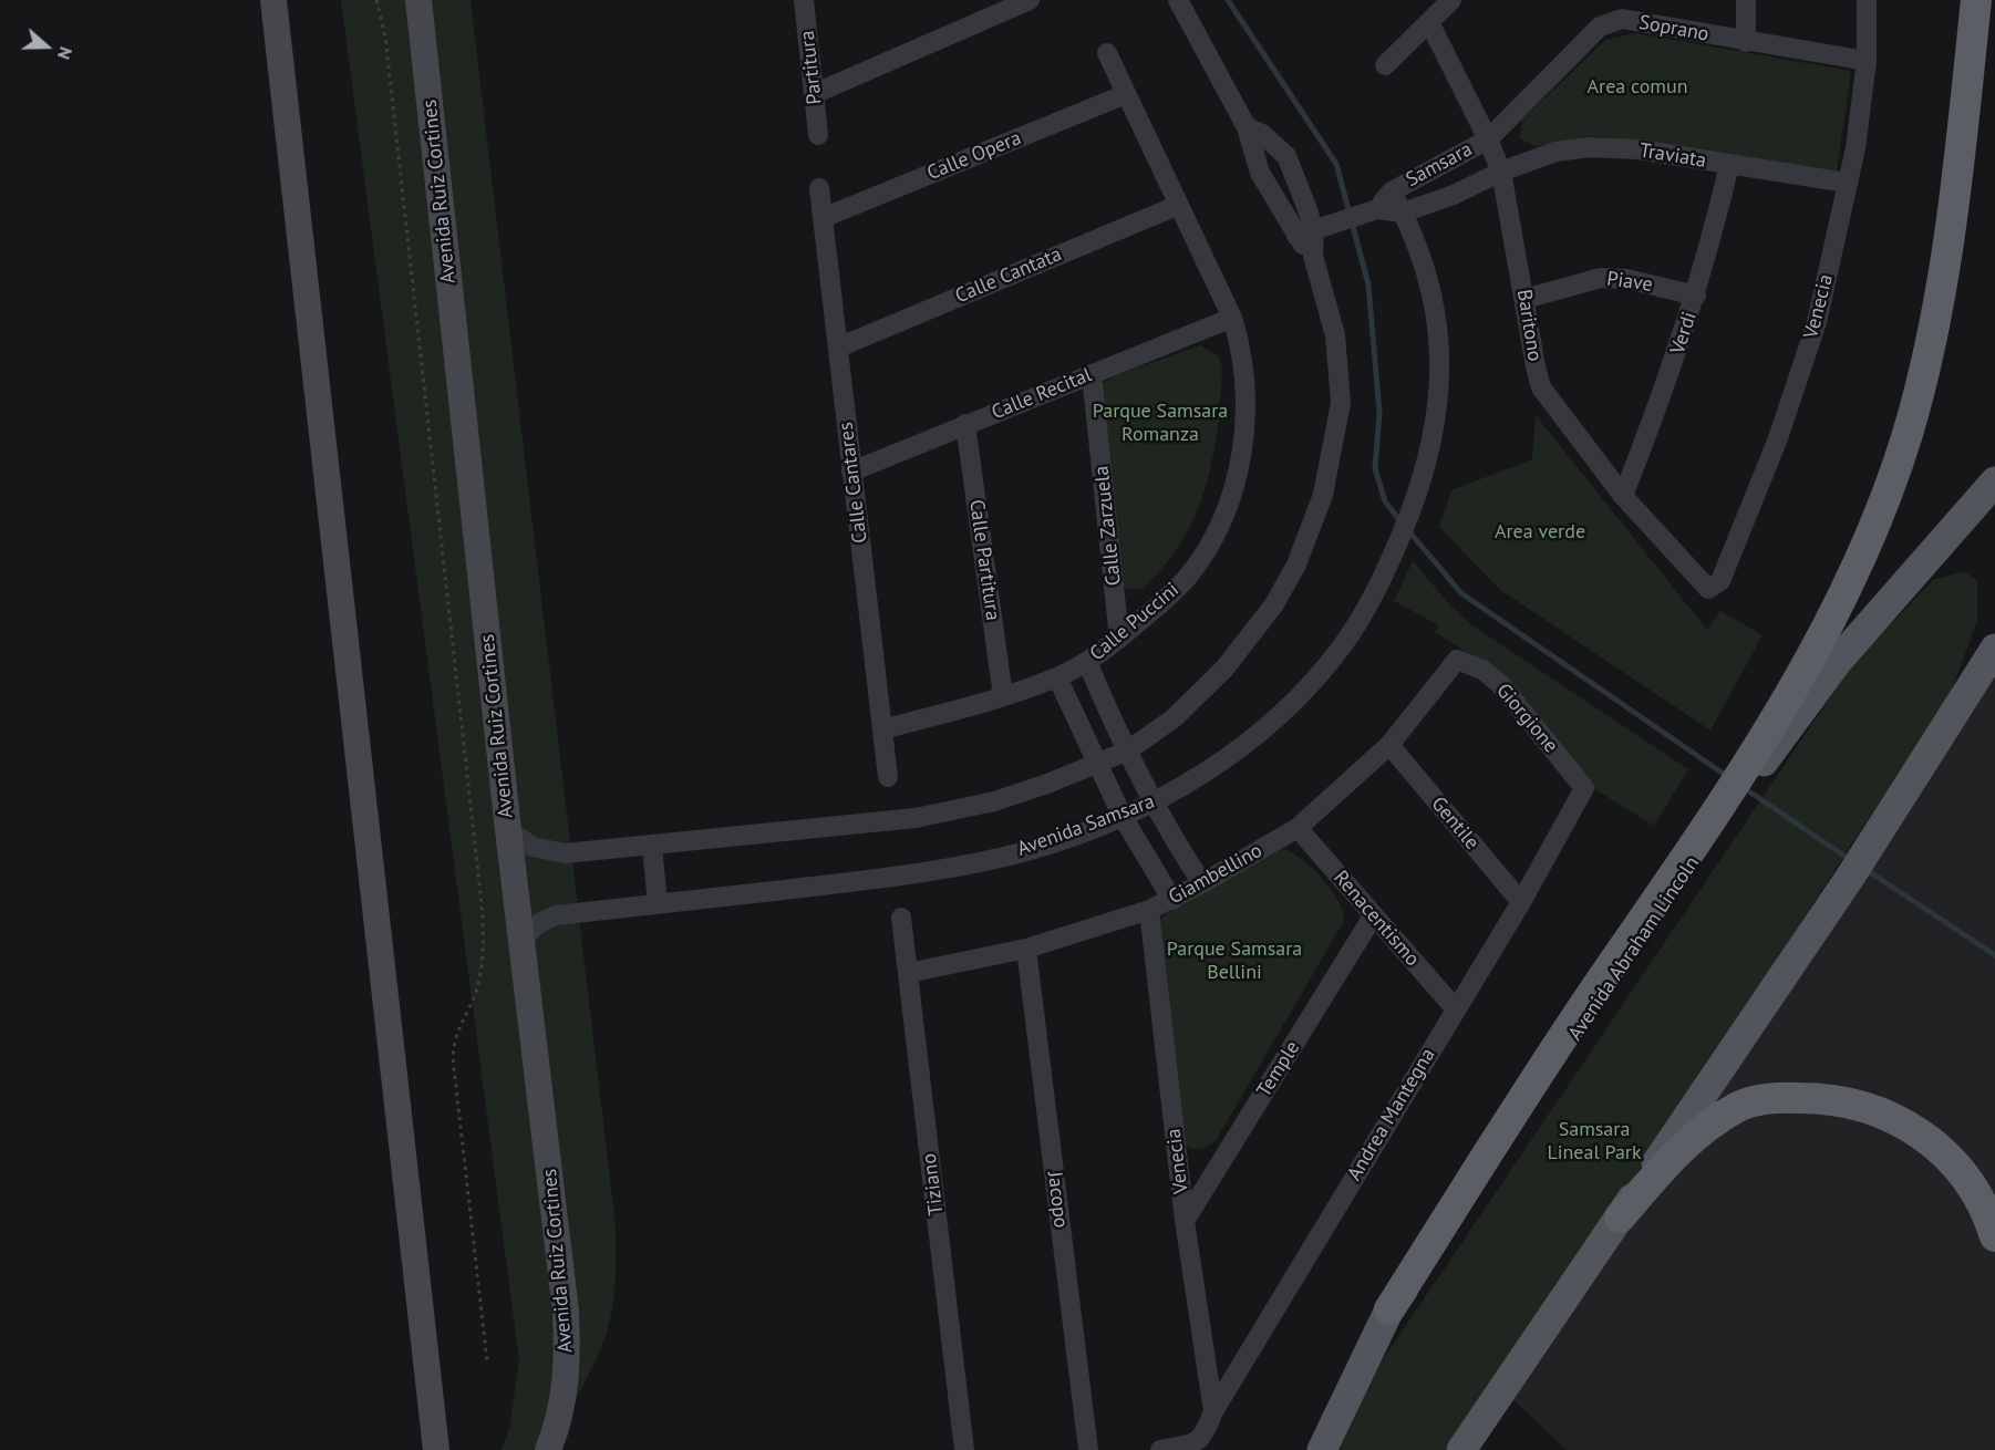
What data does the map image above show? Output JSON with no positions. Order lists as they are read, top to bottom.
{
  "streets": {
    "main road": ["Avenida Ruiz Cortines", "Avenida Abraham Lincoln"],
    "street": [
      "Soprano",
      "Partitura",
      "Calle Opera",
      "Traviata",
      "Samsara",
      "Calle Cantata",
      "Piave",
      "Venecia",
      "Baritono",
      "Verdi",
      "Calle Recital",
      "Calle Cantares",
      "Calle Zarzuela",
      "Calle Partitura",
      "Calle Puccini",
      "Giorgione",
      "Gentile",
      "Avenida Samsara",
      "Giambellino",
      "Renacentismo",
      "Temple",
      "Andrea Mantegna",
      "Tiziano",
      "Jacopo"
    ]
  },
  "crossings": [
    ["Soprano", "Samsara"],
    ["Soprano", "Venecia"],
    ["Soprano", "Baritono"],
    ["Calle Opera", "Calle Cantares"],
    ["Calle Opera", "Calle Puccini"],
    ["Traviata", "Samsara"],
    ["Traviata", "Venecia"],
    ["Traviata", "Baritono"],
    ["Traviata", "Verdi"],
    ["Samsara", "Baritono"],
    ["Samsara", "Avenida Samsara"],
    ["Avenida Ruiz Cortines", "Avenida Samsara"],
    ["Calle Cantata", "Calle Cantares"],
    ["Calle Cantata", "Calle Puccini"],
    ["Piave", "Baritono"],
    ["Piave", "Verdi"],
    ["Venecia", "Baritono"],
    ["Venecia", "Giambellino"],
    ["Venecia", "Temple"],
    ["Venecia", "Andrea Mantegna"],
    ["Baritono", "Verdi"],
    ["Calle Recital", "Calle Cantares"],
    ["Calle Recital", "Calle Zarzuela"],
    ["Calle Recital", "Calle Partitura"],
    ["Calle Recital", "Calle Puccini"],
    ["Calle Cantares", "Calle Puccini"],
    ["Calle Zarzuela", "Calle Puccini"],
    ["Calle Partitura", "Calle Puccini"],
    ["Giorgione", "Giambellino"],
    ["Giorgione", "Andrea Mantegna"],
    ["Gentile", "Giambellino"],
    ["Gentile", "Andrea Mantegna"],
    ["Giambellino", "Renacentismo"],
    ["Giambellino", "Tiziano"],
    ["Giambellino", "Jacopo"],
    ["Renacentismo", "Temple"],
    ["Renacentismo", "Andrea Mantegna"]
  ],
  "parks": [
    "Area comun",
    "Parque Samsara Romanza",
    "Area verde",
    "Parque Samsara Bellini",
    "Samsara Lineal Park"
  ],
  "north": "right"
}
